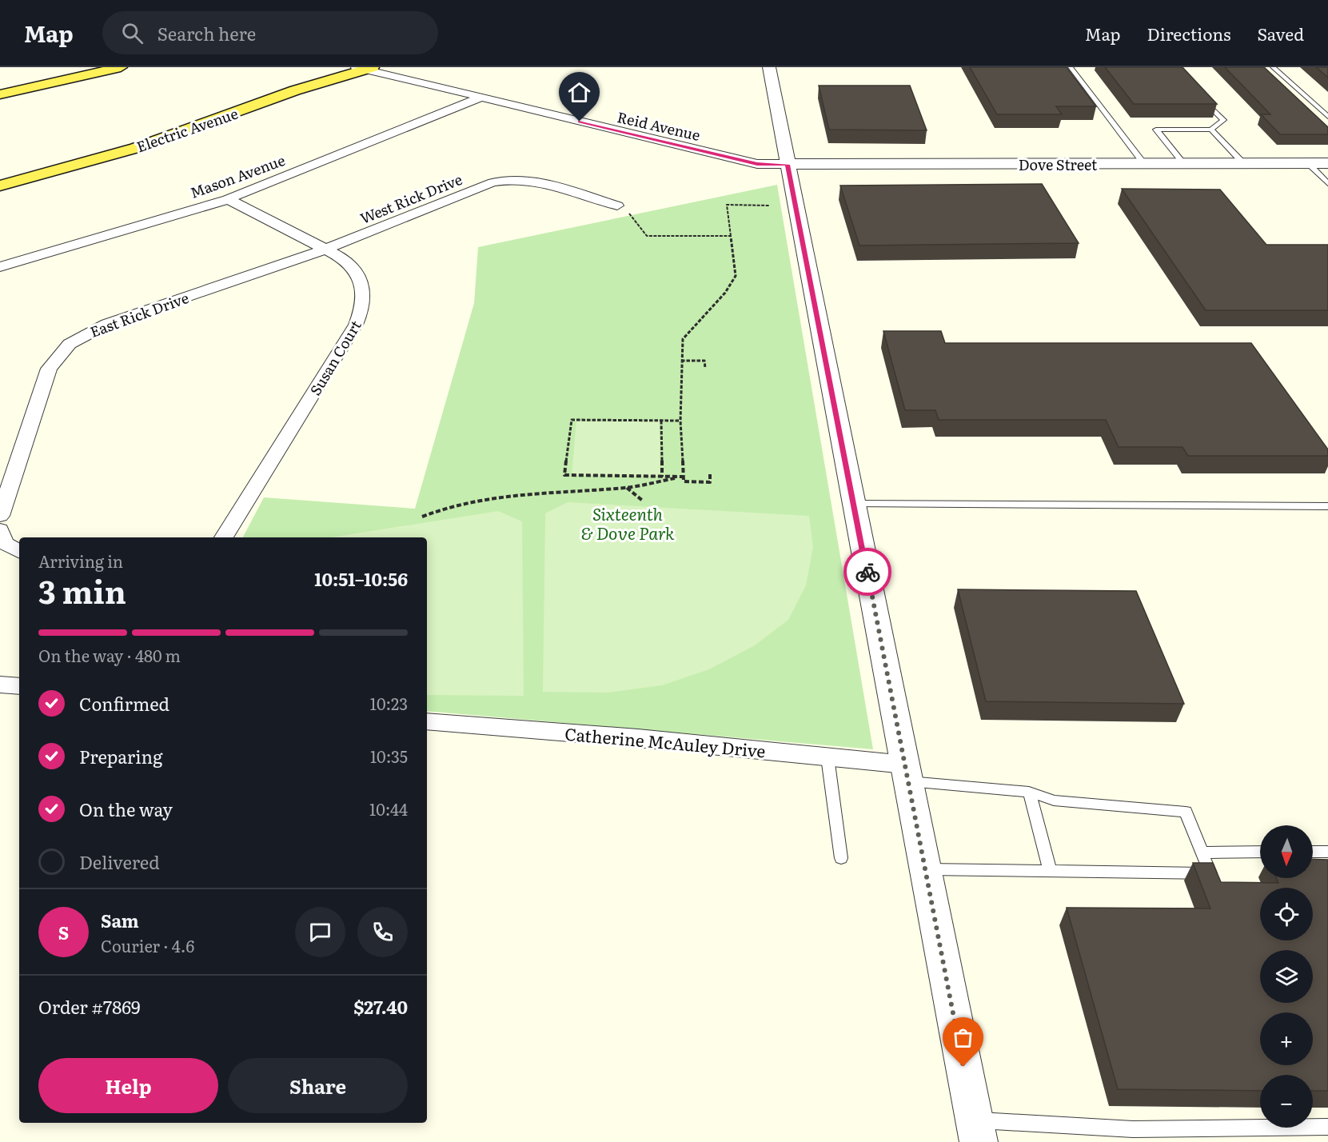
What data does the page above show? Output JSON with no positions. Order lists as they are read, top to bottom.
{
  "streets": {
    "main road": ["Electric Avenue"],
    "street": [
      "Reid Avenue",
      "Dove Street",
      "Mason Avenue",
      "West Rick Drive",
      "East Rick Drive",
      "Susan Court",
      "Catherine McAuley Drive"
    ]
  },
  "crossings": [
    ["Reid Avenue", "Electric Avenue"],
    ["Reid Avenue", "Dove Street"],
    ["Reid Avenue", "Mason Avenue"],
    ["Mason Avenue", "Susan Court"],
    ["West Rick Drive", "East Rick Drive"],
    ["West Rick Drive", "Susan Court"],
    ["East Rick Drive", "Susan Court"]
  ],
  "parks": ["Sixteenth & Dove Park"],
  "north": "bottom",
  "page": {
    "header": "Map",
    "search": "Search here",
    "nav": ["Map", "Directions", "Saved"],
    "heading": ["3 min", "Arriving in", "10:51–10:56"],
    "panel": [
      "Sam",
      "Courier · 4.6",
      "Order #7869",
      "$27.40"
    ],
    "bar": "On the way · 480 m",
    "list": [
      ["Confirmed", "10:23"],
      ["Preparing", "10:35"],
      ["On the way", "10:44"],
      "Delivered"
    ],
    "map_buttons": ["+", "−"],
    "round": "S",
    "buttons": ["Help", "Share"]
  }
}
